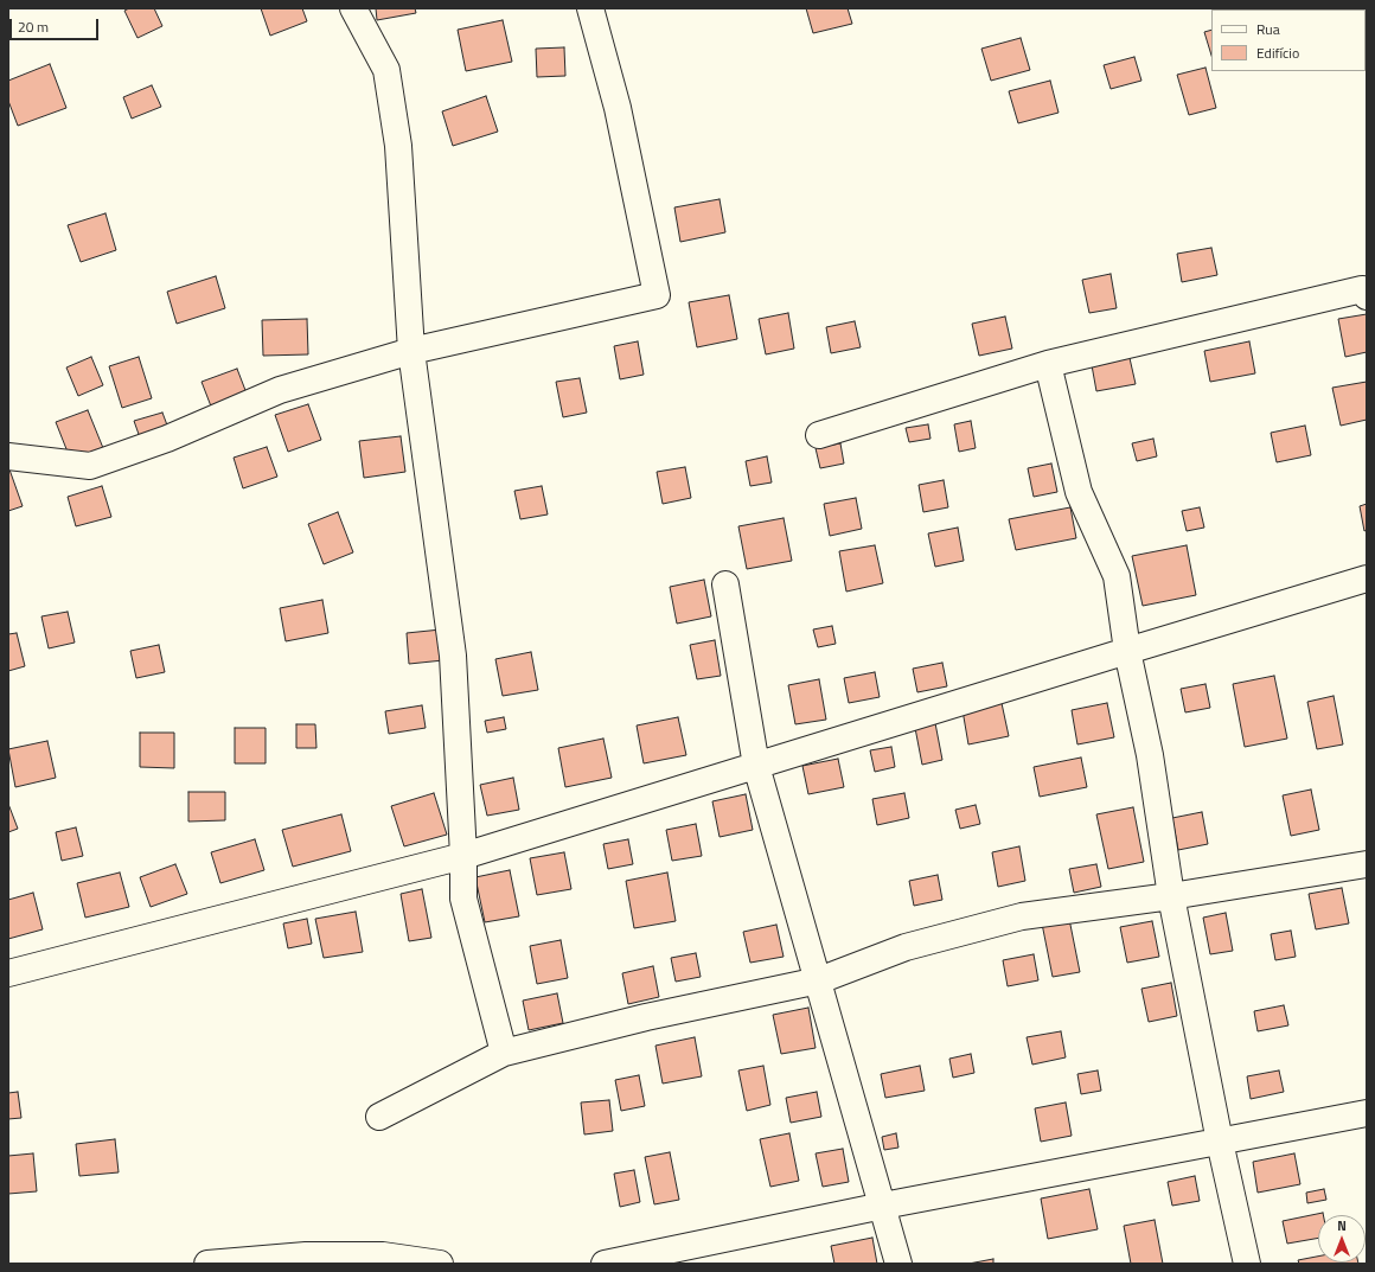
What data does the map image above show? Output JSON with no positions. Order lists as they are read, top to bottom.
{
  "legend": ["Rua", "Edifício"],
  "scale_bar": "20 m",
  "north": "top"
}
